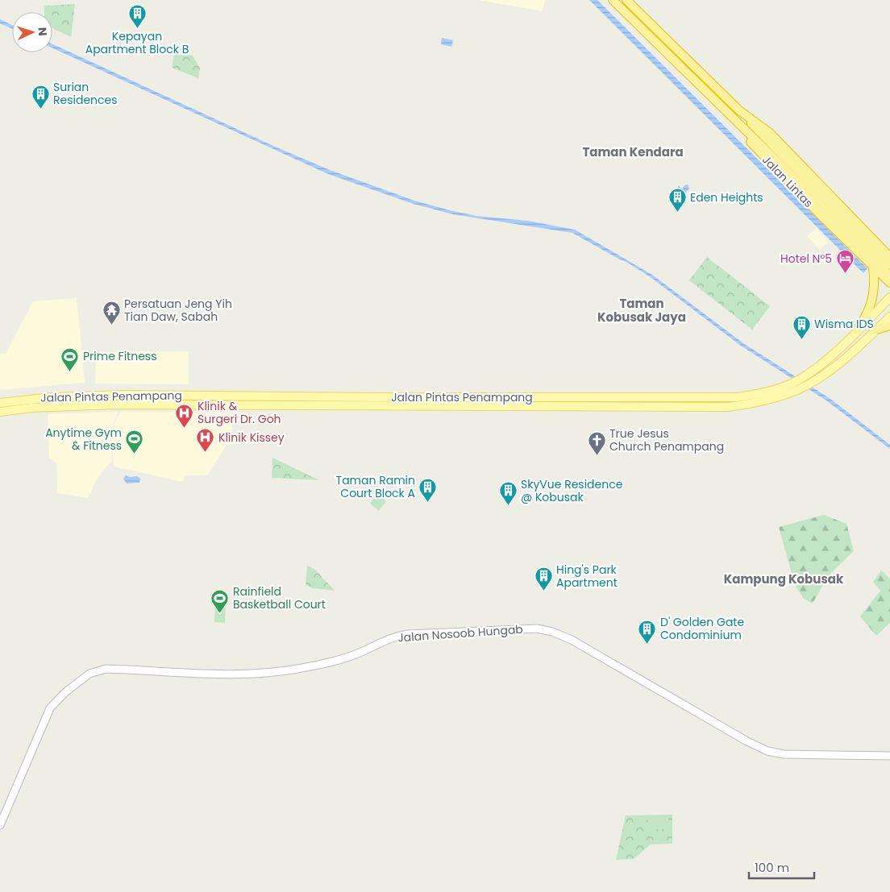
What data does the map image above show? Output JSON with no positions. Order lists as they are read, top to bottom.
{
  "streets": {
    "highway": ["Jalan Lintas"],
    "main road": ["Jalan Pintas Penampang", "Jalan Nosoob Hungab"]
  },
  "districts": ["Taman Kendara", "Taman Kobusak Jaya", "Kampung Kobusak"],
  "places": {
    "building": [
      "Kepayan Apartment Block B",
      "Surian Residences",
      "Eden Heights",
      "Wisma IDS",
      "Taman Ramin Court Block A",
      "SkyVue Residence @ Kobusak",
      "Hing's Park Apartment",
      "D' Golden Gate Condominium"
    ],
    "hotel": ["Hotel N°5"],
    "temple": ["Persatuan Jeng Yih Tian Daw, Sabah"],
    "sports": ["Prime Fitness", "Anytime Gym & Fitness", "Rainfield Basketball Court"],
    "hospital": ["Klinik & Surgeri Dr. Goh", "Klinik Kissey"],
    "church": ["True Jesus Church Penampang"]
  },
  "scale_bar": "100 m",
  "north": "right"
}
